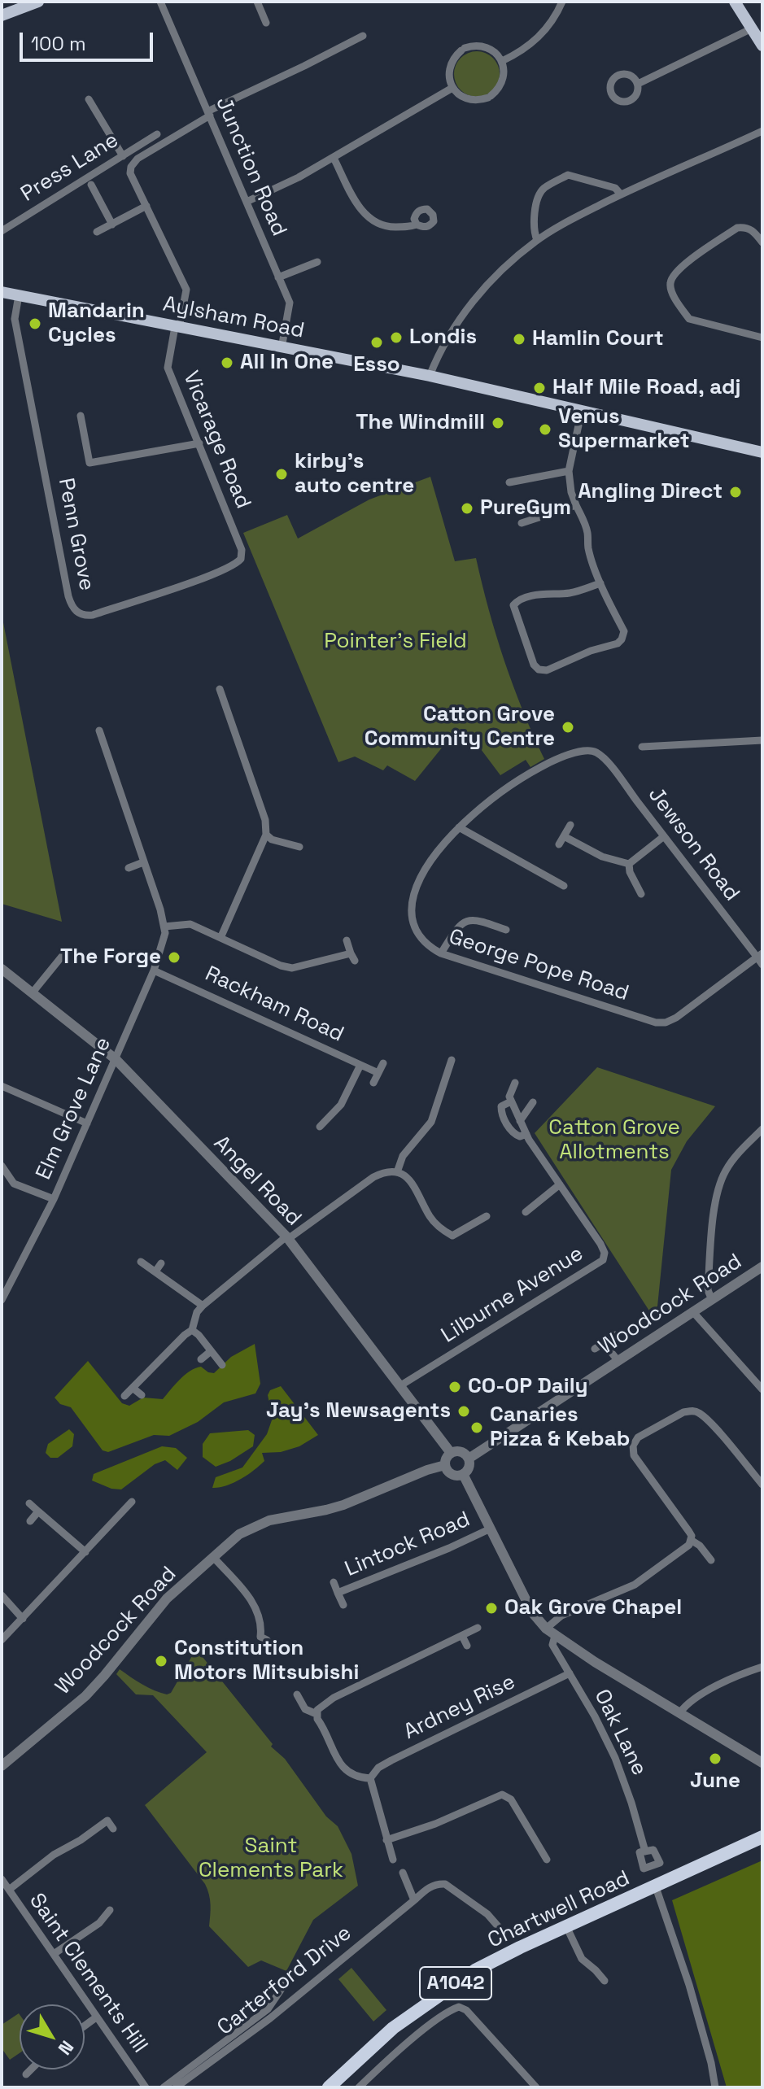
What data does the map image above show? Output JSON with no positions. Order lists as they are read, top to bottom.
{
  "streets": {
    "highway": ["Chartwell Road", "A1042"],
    "main road": ["Aylsham Road"],
    "street": [
      "Junction Road",
      "Press Lane",
      "Vicarage Road",
      "Penn Grove",
      "Jewson Road",
      "George Pope Road",
      "Rackham Road",
      "Elm Grove Lane",
      "Angel Road",
      "Lilburne Avenue",
      "Woodcock Road",
      "Lintock Road",
      "Ardney Rise",
      "Oak Lane",
      "Saint Clements Hill",
      "Carterford Drive"
    ]
  },
  "crossings": [
    ["Junction Road", "Aylsham Road"],
    ["Junction Road", "Vicarage Road"],
    ["Aylsham Road", "Vicarage Road"],
    ["Aylsham Road", "Penn Grove"],
    ["Vicarage Road", "Penn Grove"],
    ["Jewson Road", "George Pope Road"],
    ["Rackham Road", "Elm Grove Lane"],
    ["Elm Grove Lane", "Angel Road"],
    ["Angel Road", "Lilburne Avenue"],
    ["Angel Road", "Woodcock Road"],
    ["Ardney Rise", "Oak Lane"]
  ],
  "parks": ["Pointer's Field", "Catton Grove Allotments", "Saint Clements Park"],
  "places": [
    "Mandarin Cycles",
    "Londis",
    "Hamlin Court",
    "Esso",
    "All In One",
    "Half Mile Road, adj",
    "The Windmill",
    "Venus Supermarket",
    "kirby's auto centre",
    "Angling Direct",
    "PureGym",
    "Catton Grove Community Centre",
    "The Forge",
    "CO-OP Daily",
    "Jay's Newsagents",
    "Canaries Pizza & Kebab",
    "Oak Grove Chapel",
    "Constitution Motors Mitsubishi",
    "June"
  ],
  "scale_bar": "100 m",
  "north": "bottom right"
}
